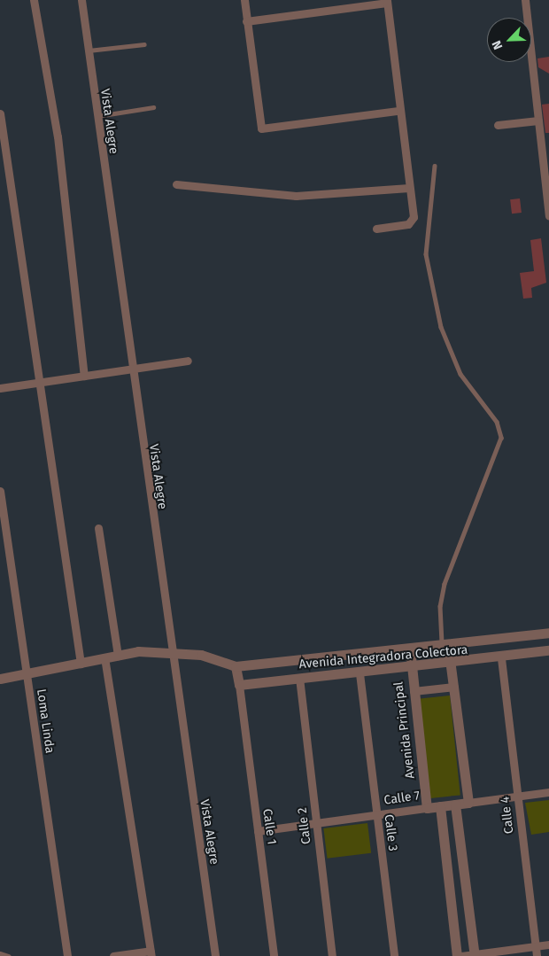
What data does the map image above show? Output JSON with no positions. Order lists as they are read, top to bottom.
{
  "streets": {
    "street": [
      "Vista Alegre",
      "Avenida Integradora Colectora",
      "Loma Linda",
      "Avenida Principal",
      "Calle 7",
      "Calle 4",
      "Calle 2",
      "Calle 1",
      "Calle 3"
    ]
  },
  "crossings": [
    ["Vista Alegre", "Avenida Integradora Colectora"],
    ["Avenida Integradora Colectora", "Loma Linda"],
    ["Avenida Integradora Colectora", "Avenida Principal"],
    ["Avenida Integradora Colectora", "Calle 4"],
    ["Avenida Integradora Colectora", "Calle 2"],
    ["Avenida Integradora Colectora", "Calle 1"],
    ["Avenida Integradora Colectora", "Calle 3"],
    ["Avenida Principal", "Calle 7"],
    ["Calle 7", "Calle 4"],
    ["Calle 7", "Calle 2"],
    ["Calle 7", "Calle 1"],
    ["Calle 7", "Calle 3"]
  ],
  "north": "bottom left"
}
